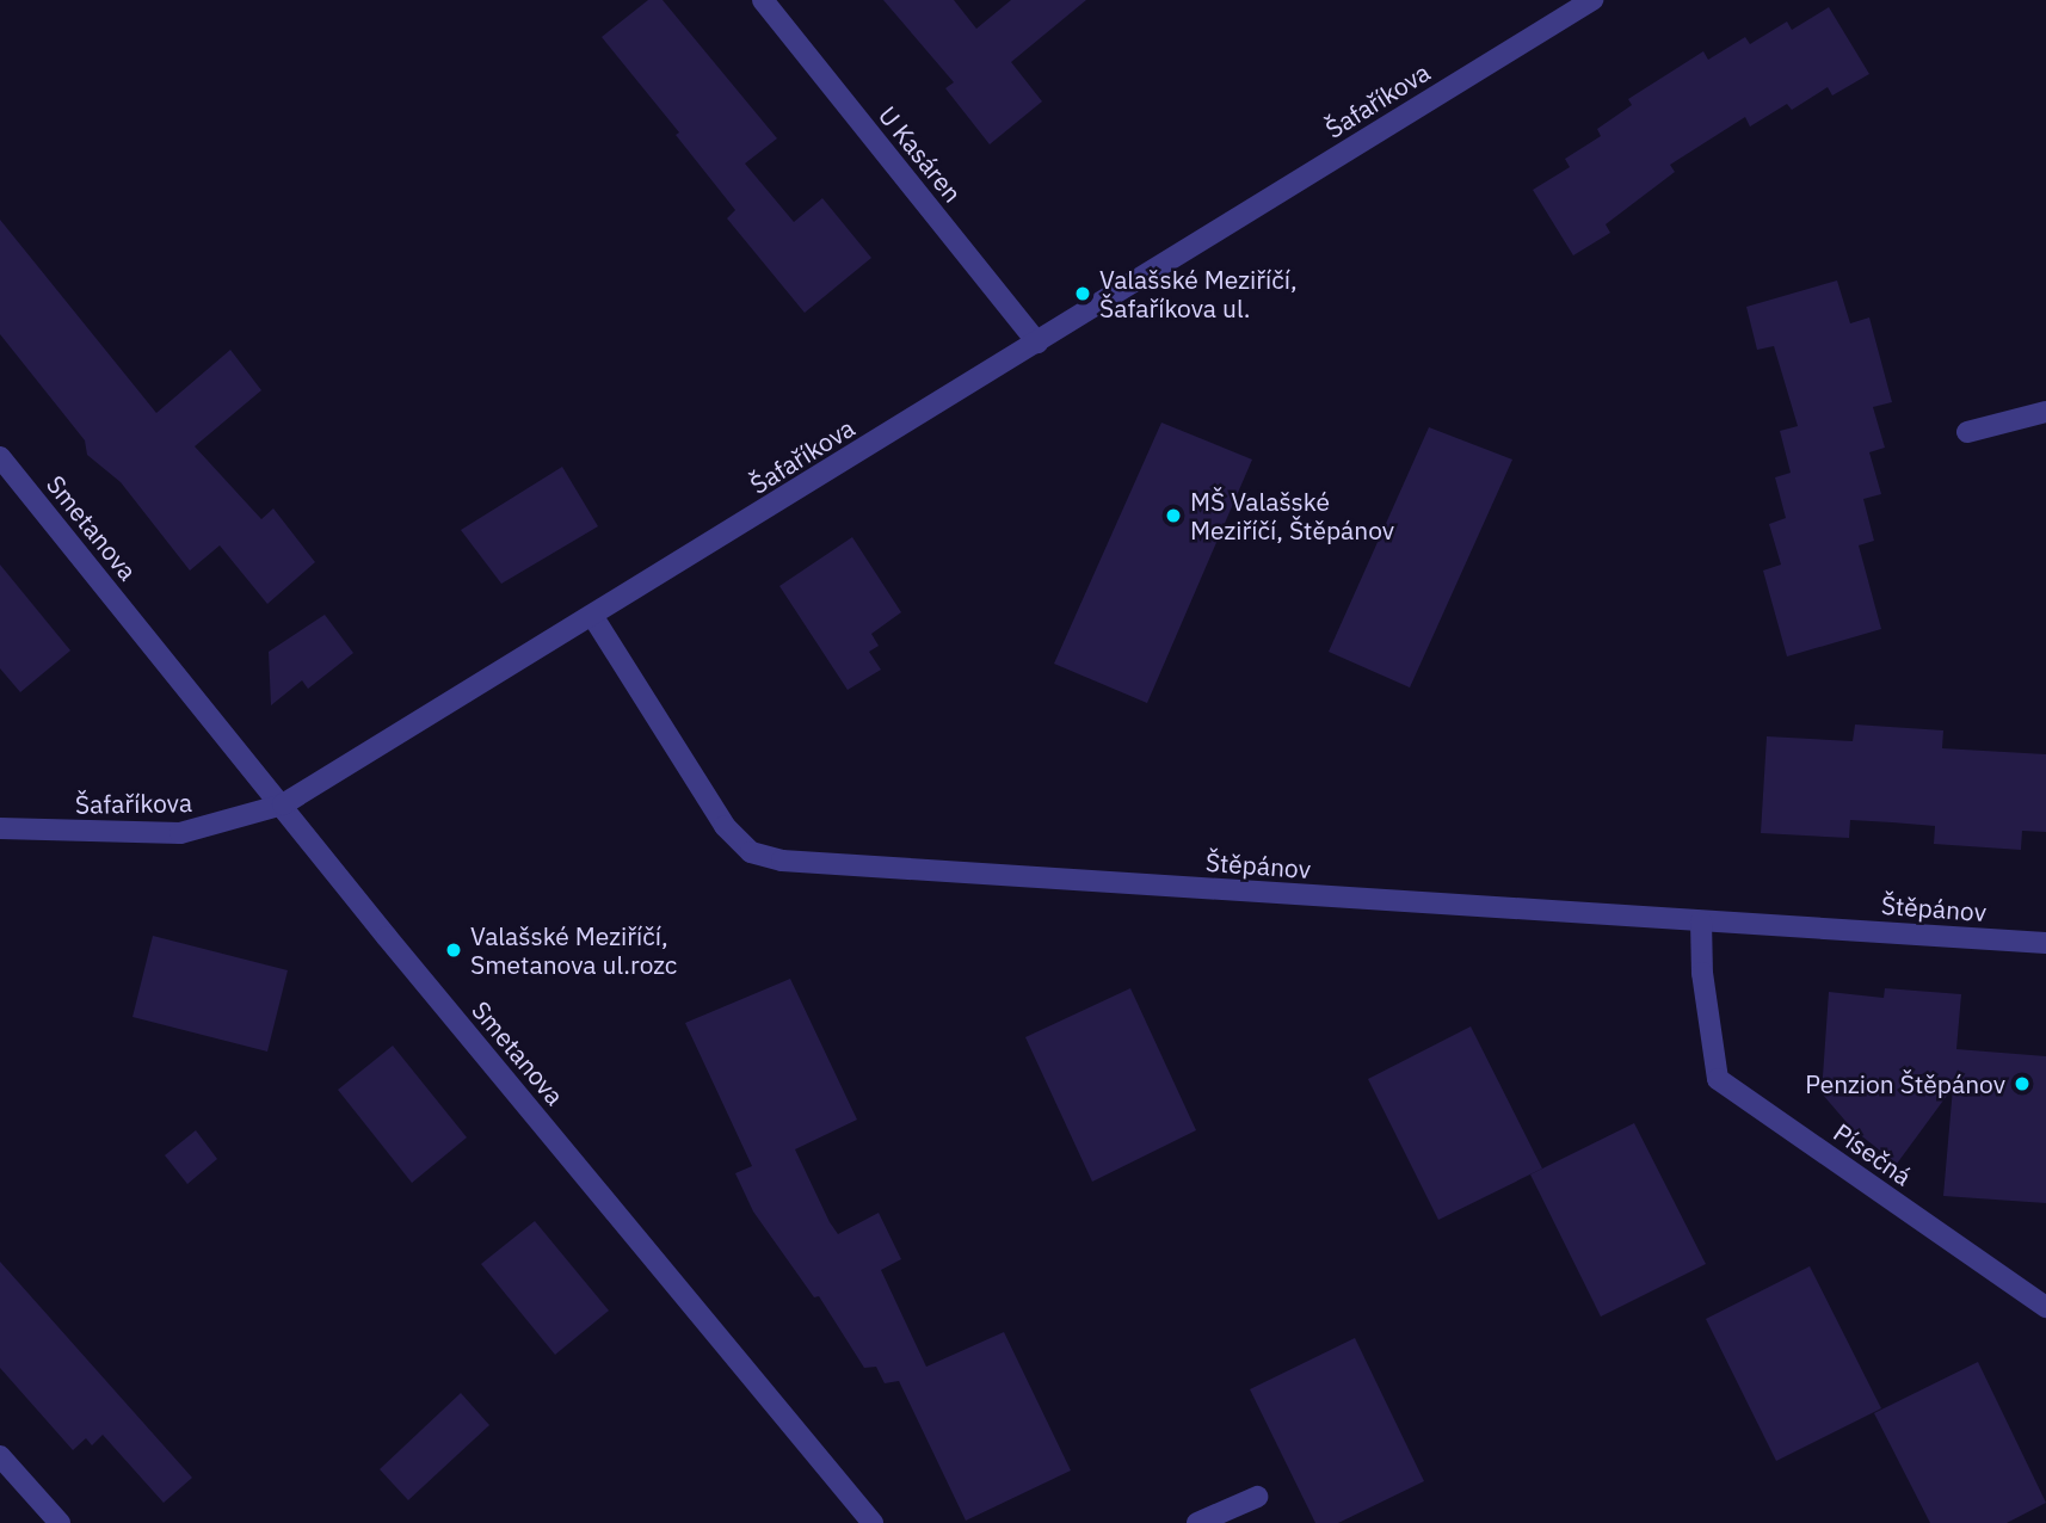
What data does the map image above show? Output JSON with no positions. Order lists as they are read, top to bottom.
{
  "streets": {
    "street": [
      "Šafaříkova",
      "U Kasáren",
      "Smetanova",
      "Štěpánov",
      "Písečná"
    ]
  },
  "crossings": [
    ["Šafaříkova", "U Kasáren"],
    ["Šafaříkova", "Smetanova"],
    ["Šafaříkova", "Štěpánov"],
    ["Štěpánov", "Písečná"]
  ],
  "places": [
    "Valašské Meziříčí, Šafaříkova ul.",
    "MŠ Valašské Meziříčí, Štěpánov",
    "Valašské Meziříčí, Smetanova ul.rozc",
    "Penzion Štěpánov"
  ]
}
